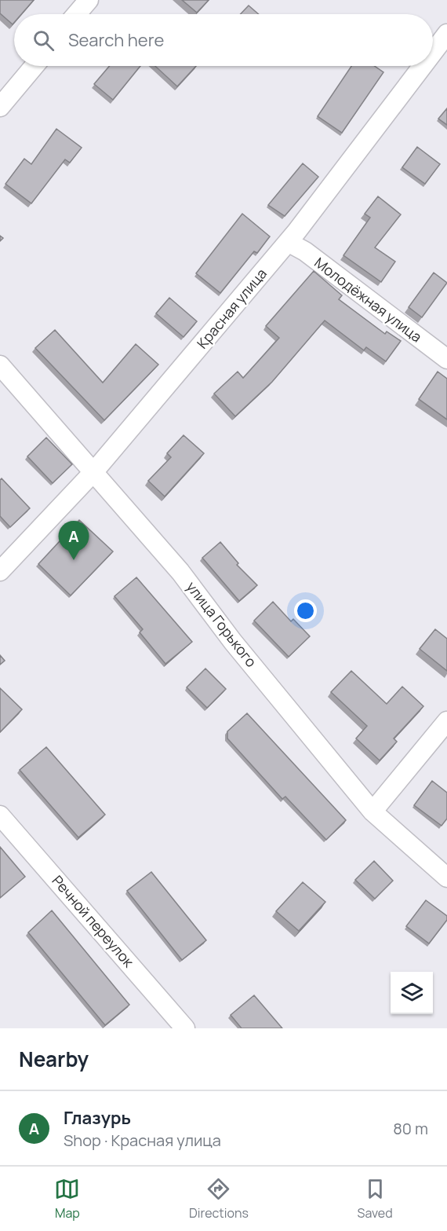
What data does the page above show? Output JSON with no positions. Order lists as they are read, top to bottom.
{
  "streets": {
    "street": [
      "Молодёжная улица",
      "Красная улица",
      "улица Горького",
      "Речной переулок"
    ]
  },
  "crossings": [
    ["Молодёжная улица", "Красная улица"],
    ["Красная улица", "улица Горького"]
  ],
  "page": {
    "search": "Search here",
    "pins": "A",
    "heading": "Nearby",
    "list": [
      {
        "mark": "A",
        "name": "Глазурь",
        "note": "Shop · Красная улица",
        "value": "80 m"
      }
    ],
    "nav": ["Map", "Directions", "Saved"]
  }
}
